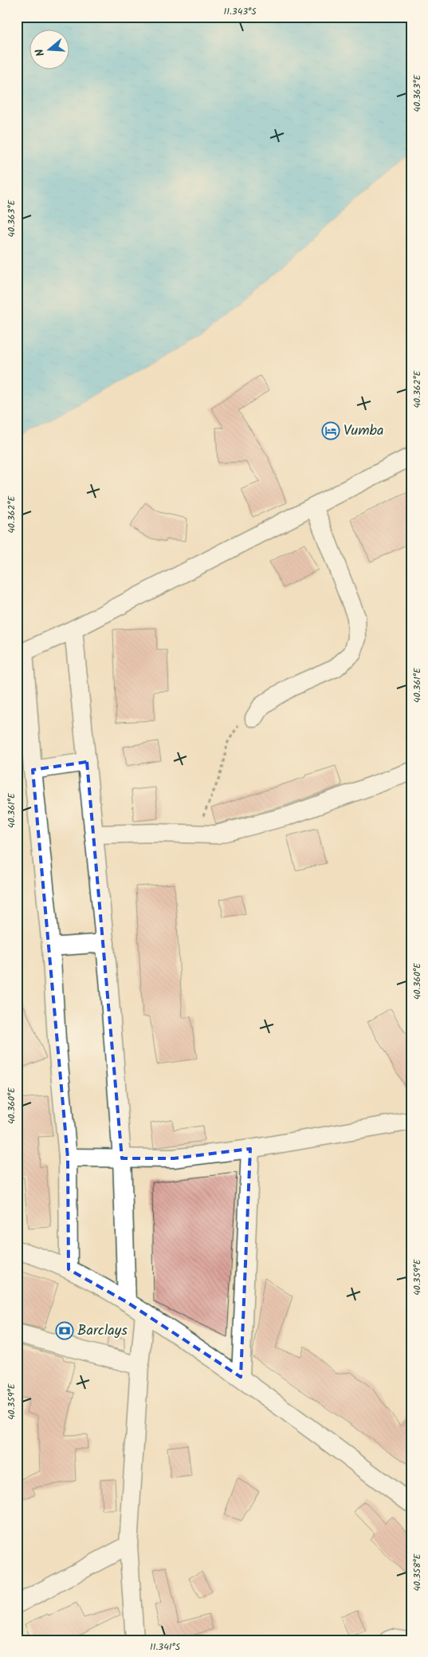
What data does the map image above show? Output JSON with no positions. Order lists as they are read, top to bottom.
{
  "places": {
    "hotel": ["Vumba"],
    "bank": ["Barclays"]
  },
  "north": "left",
  "coordinates": [
    "11.343°S",
    "40.363°E",
    "40.362°E",
    "40.361°E",
    "40.360°E",
    "40.359°E",
    "40.358°E",
    "11.341°S"
  ]
}
